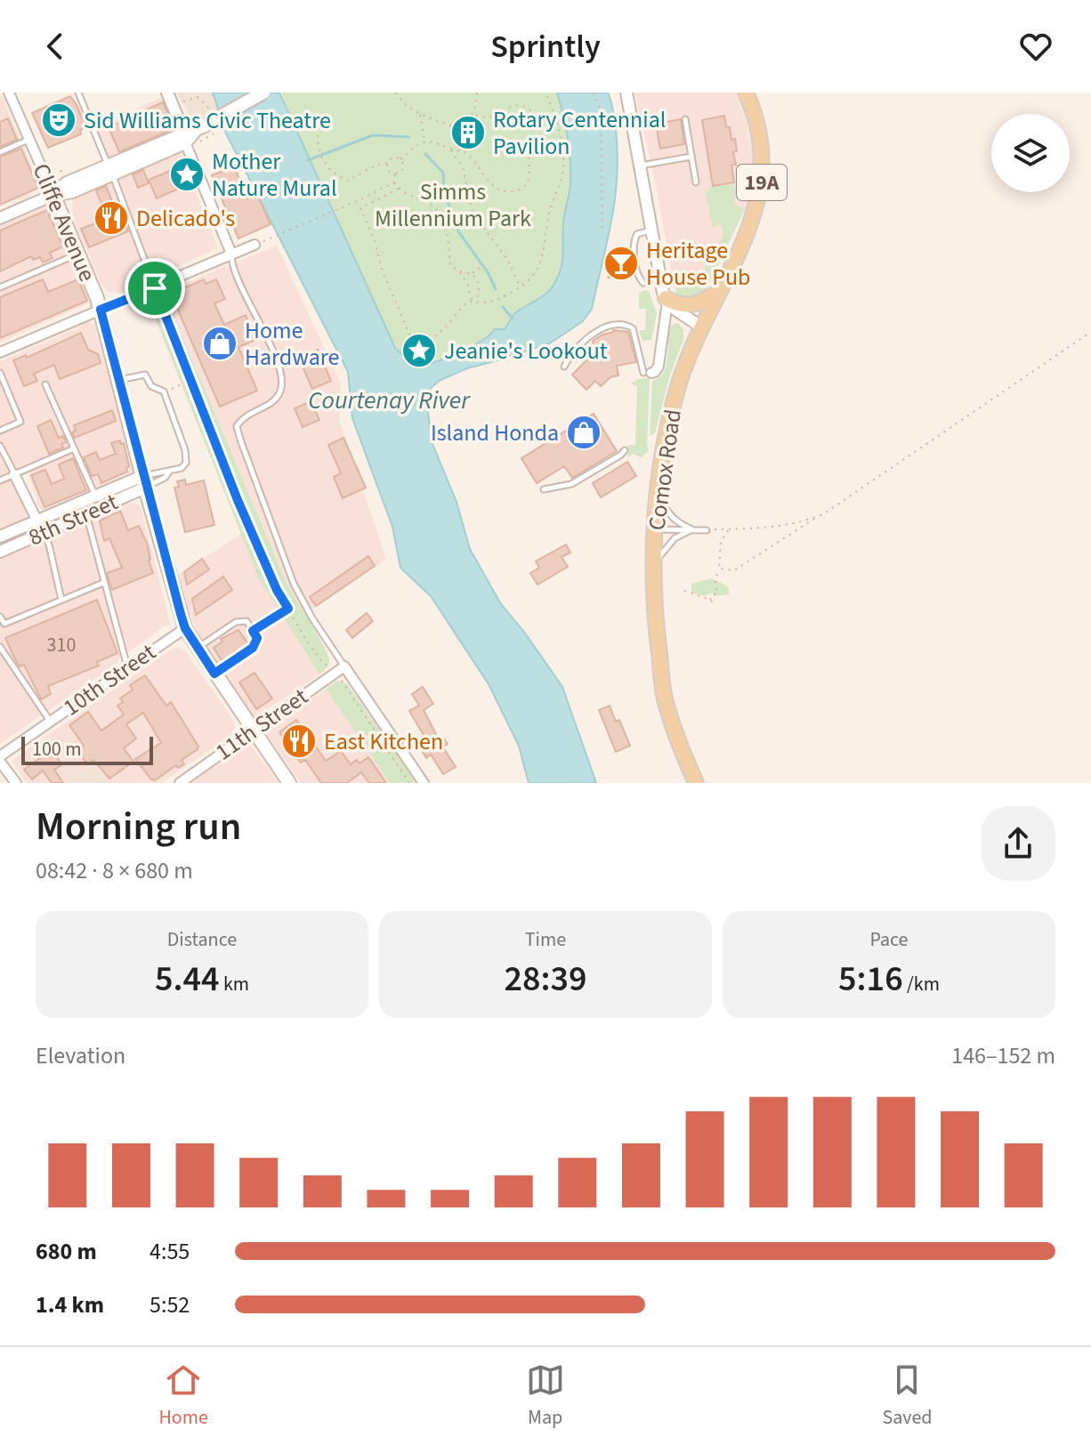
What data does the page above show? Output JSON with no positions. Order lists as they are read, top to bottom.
{
  "streets": {
    "main road": ["19A", "Cliffe Avenue", "Comox Road"],
    "street": ["8th Street", "10th Street", "11th Street"]
  },
  "crossings": [
    ["19A", "Comox Road"],
    ["Cliffe Avenue", "8th Street"],
    ["Cliffe Avenue", "10th Street"],
    ["Cliffe Avenue", "11th Street"]
  ],
  "water": ["Courtenay River"],
  "parks": ["Simms Millennium Park"],
  "places": {
    "theatre": ["Sid Williams Civic Theatre"],
    "building": ["Rotary Centennial Pavilion"],
    "place": ["Mother Nature Mural", "Jeanie's Lookout"],
    "restaurant": ["Delicado's", "East Kitchen"],
    "bar": ["Heritage House Pub"],
    "shop": ["Home Hardware", "Island Honda"]
  },
  "house_numbers": ["310"],
  "scale_bar": "100 m",
  "page": {
    "header": "Sprintly",
    "scale": "100 m",
    "heading": ["Morning run", "08:42 · 8 × 680 m"],
    "stats": [
      ["Distance", "5.44 km"],
      ["Time", "28:39"],
      ["Pace", "5:16 /km"]
    ],
    "chart": ["Elevation", "146–152 m"],
    "list": [
      {
        "name": "680 m",
        "note": "4:55"
      },
      {
        "name": "1.4 km",
        "note": "5:52"
      }
    ],
    "tabs": ["Home", "Map", "Saved"]
  }
}
